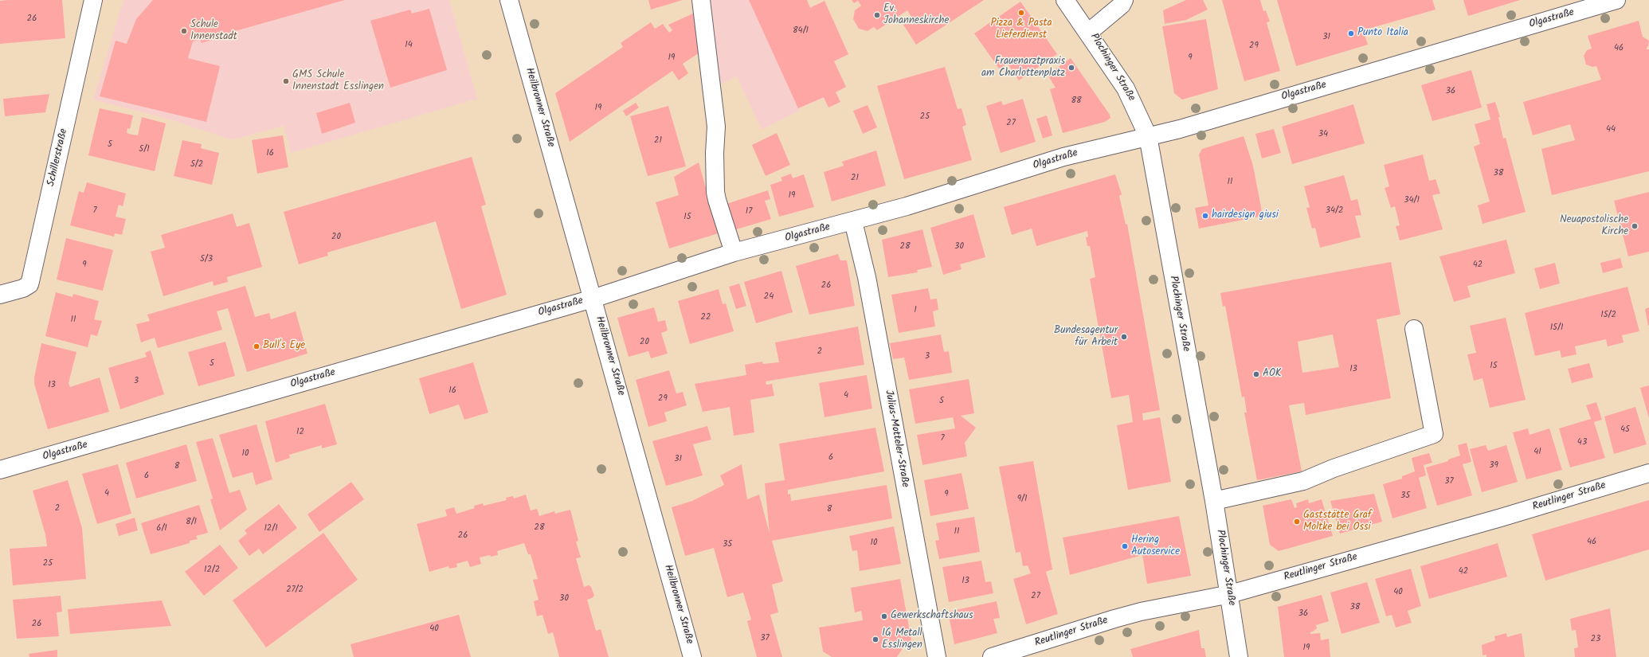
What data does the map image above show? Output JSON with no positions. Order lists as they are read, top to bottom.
{
  "streets": {
    "street": [
      "Olgastraße",
      "Plochinger Straße",
      "Heilbronner Straße",
      "Schillerstraße",
      "Julius-Motteler-Straße",
      "Reutlinger Straße"
    ]
  },
  "crossings": [
    ["Olgastraße", "Plochinger Straße"],
    ["Olgastraße", "Heilbronner Straße"],
    ["Olgastraße", "Julius-Motteler-Straße"],
    ["Plochinger Straße", "Reutlinger Straße"]
  ],
  "places": [
    "Pizza & Pasta Lieferdienst",
    "Ev. Johanneskirche",
    "Schule Innenstadt",
    "Punto Italia",
    "Frauenarztpraxis am Charlottenplatz",
    "GMS Schule Innenstadt Esslingen",
    "hairdesign giusi",
    "Neuapostolische Kirche",
    "Bundesagentur für Arbeit",
    "Bull's Eye",
    "AOK",
    "Gaststätte Graf Moltke bei Ossi",
    "Hering Autoservice",
    "Gewerkschaftshaus",
    "IG Metall Esslingen"
  ],
  "house_numbers": [
    "26",
    "84/1",
    "31",
    "14",
    "29",
    "46",
    "19",
    "9",
    "36",
    "88",
    "19",
    "25",
    "27",
    "44",
    "34",
    "21",
    "5",
    "5/1",
    "16",
    "5/2",
    "38",
    "21",
    "11",
    "19",
    "34/1",
    "7",
    "34/2",
    "17",
    "15",
    "20",
    "28",
    "30",
    "5/3",
    "9",
    "42",
    "26",
    "24",
    "1",
    "15/2",
    "22",
    "11",
    "15/1",
    "20",
    "2",
    "3",
    "5",
    "15",
    "13",
    "3",
    "13",
    "16",
    "4",
    "29",
    "5",
    "45",
    "12",
    "7",
    "43",
    "41",
    "10",
    "6",
    "31",
    "39",
    "8",
    "6",
    "37",
    "4",
    "9",
    "35",
    "9/1",
    "2",
    "8",
    "8/1",
    "28",
    "6/1",
    "12/1",
    "11",
    "26",
    "46",
    "10",
    "35",
    "25",
    "12/2",
    "42",
    "13",
    "27/2",
    "40",
    "27",
    "30",
    "38",
    "36",
    "26",
    "40",
    "37",
    "23",
    "19"
  ]
}
